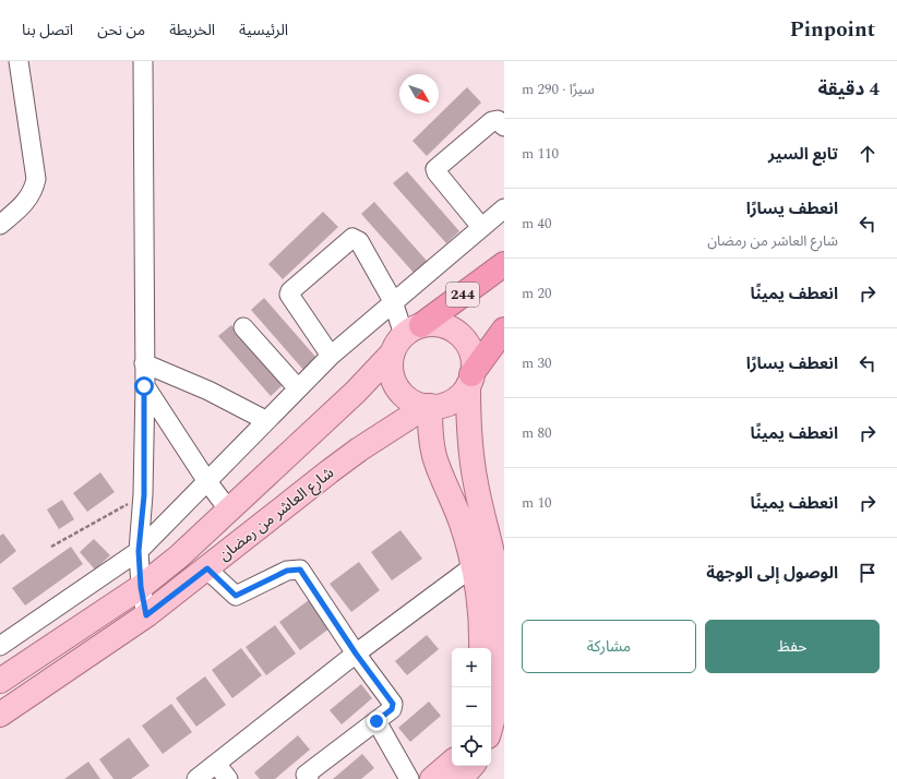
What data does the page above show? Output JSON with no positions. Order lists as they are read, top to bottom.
{
  "streets": {
    "highway": ["244"],
    "main road": ["شارع العاشر من رمضان"]
  },
  "crossings": [
    ["244", "شارع العاشر من رمضان"]
  ],
  "north": "bottom right",
  "page": {
    "header": "Pinpoint",
    "nav": [
      "الرئيسية",
      "الخريطة",
      "من نحن",
      "اتصل بنا"
    ],
    "heading": ["4 دقيقة", "سيرًا · 290 m"],
    "list": [
      ["تابع السير", "110 m"],
      ["انعطف يسارًا", "شارع العاشر من رمضان", "40 m"],
      ["انعطف يمينًا", "20 m"],
      ["انعطف يسارًا", "30 m"],
      ["انعطف يمينًا", "80 m"],
      ["انعطف يمينًا", "10 m"],
      "الوصول إلى الوجهة"
    ],
    "buttons": ["حفظ", "مشاركة"],
    "map_buttons": ["+", "−"]
  }
}
